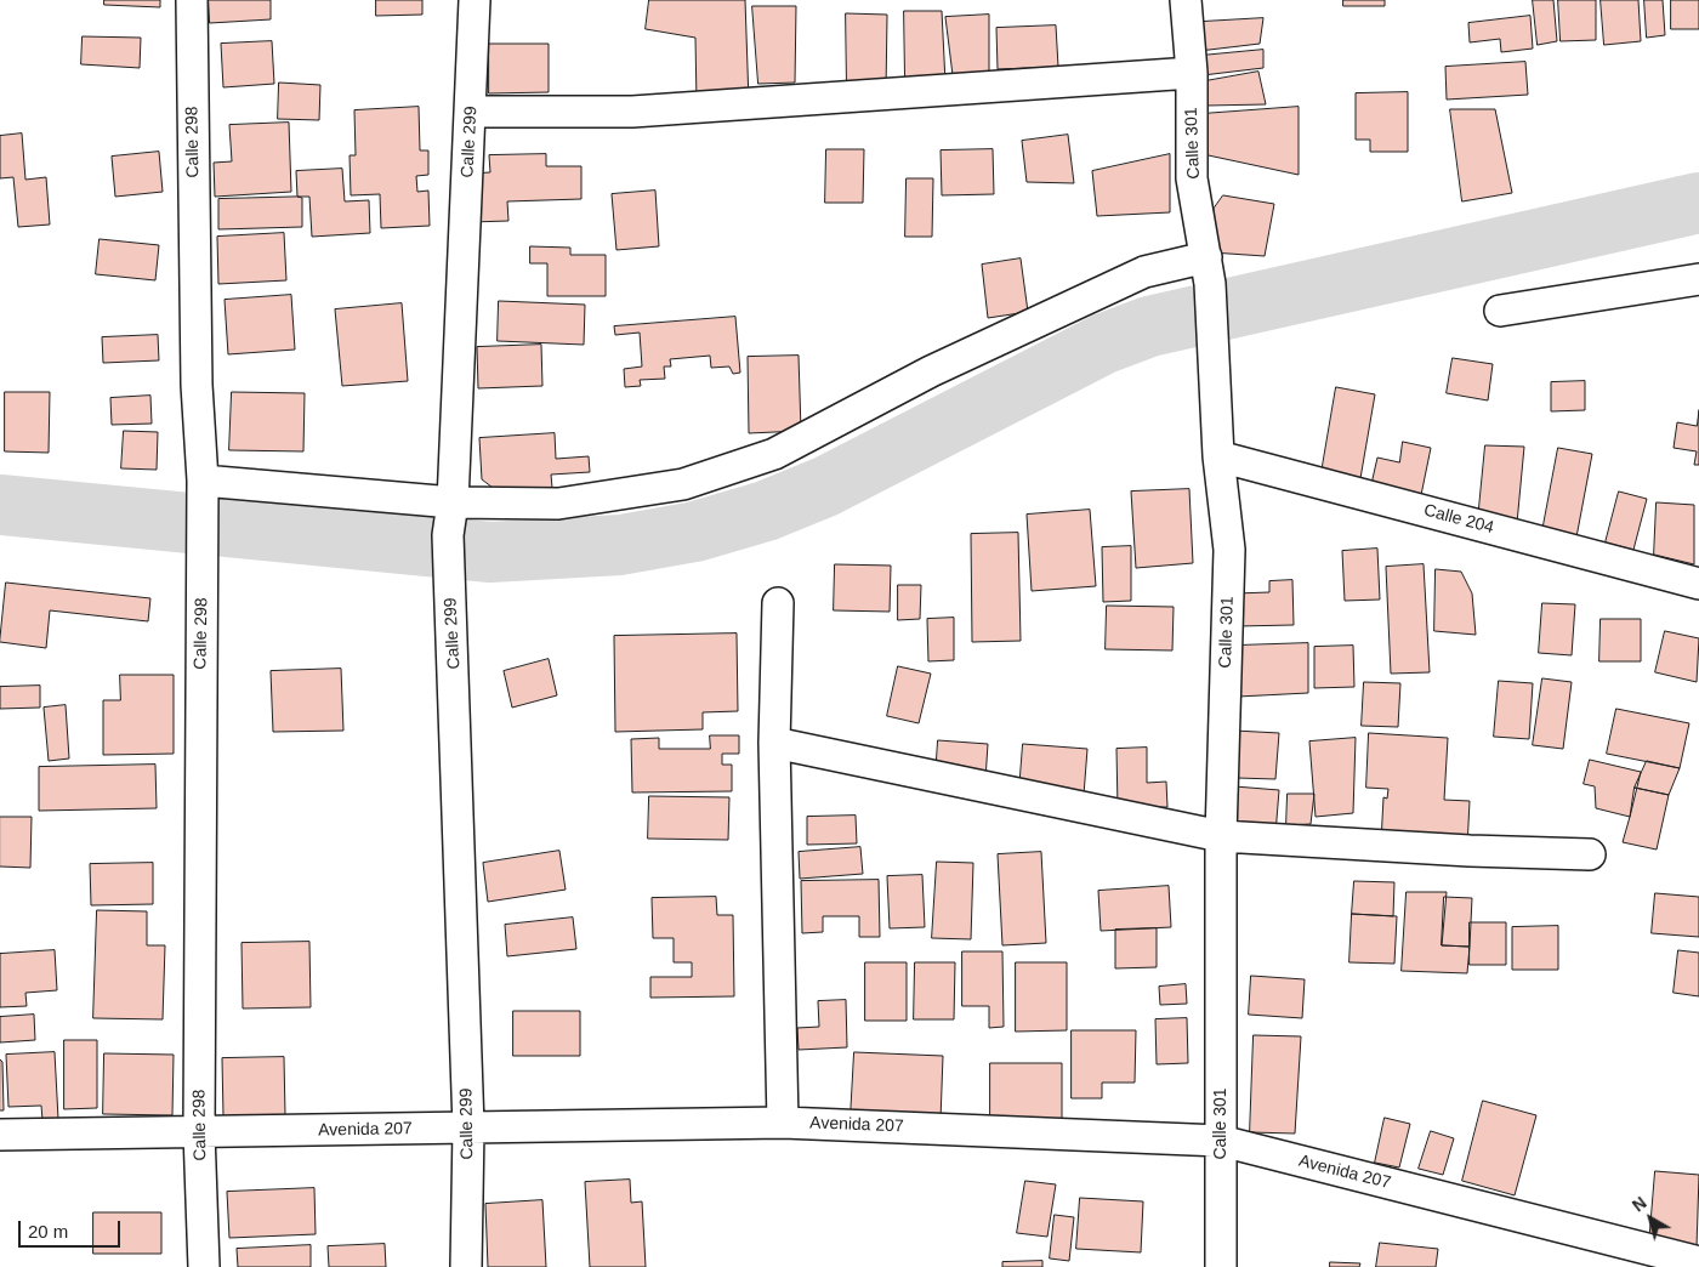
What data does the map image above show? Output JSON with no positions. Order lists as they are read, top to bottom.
{
  "streets": {
    "street": [
      "Calle 298",
      "Calle 299",
      "Calle 301",
      "Calle 204",
      "Avenida 207"
    ]
  },
  "crossings": [
    ["Calle 298", "Avenida 207"],
    ["Calle 299", "Avenida 207"],
    ["Calle 301", "Calle 204"],
    ["Calle 301", "Avenida 207"]
  ],
  "scale_bar": "20 m",
  "north": "top left"
}
